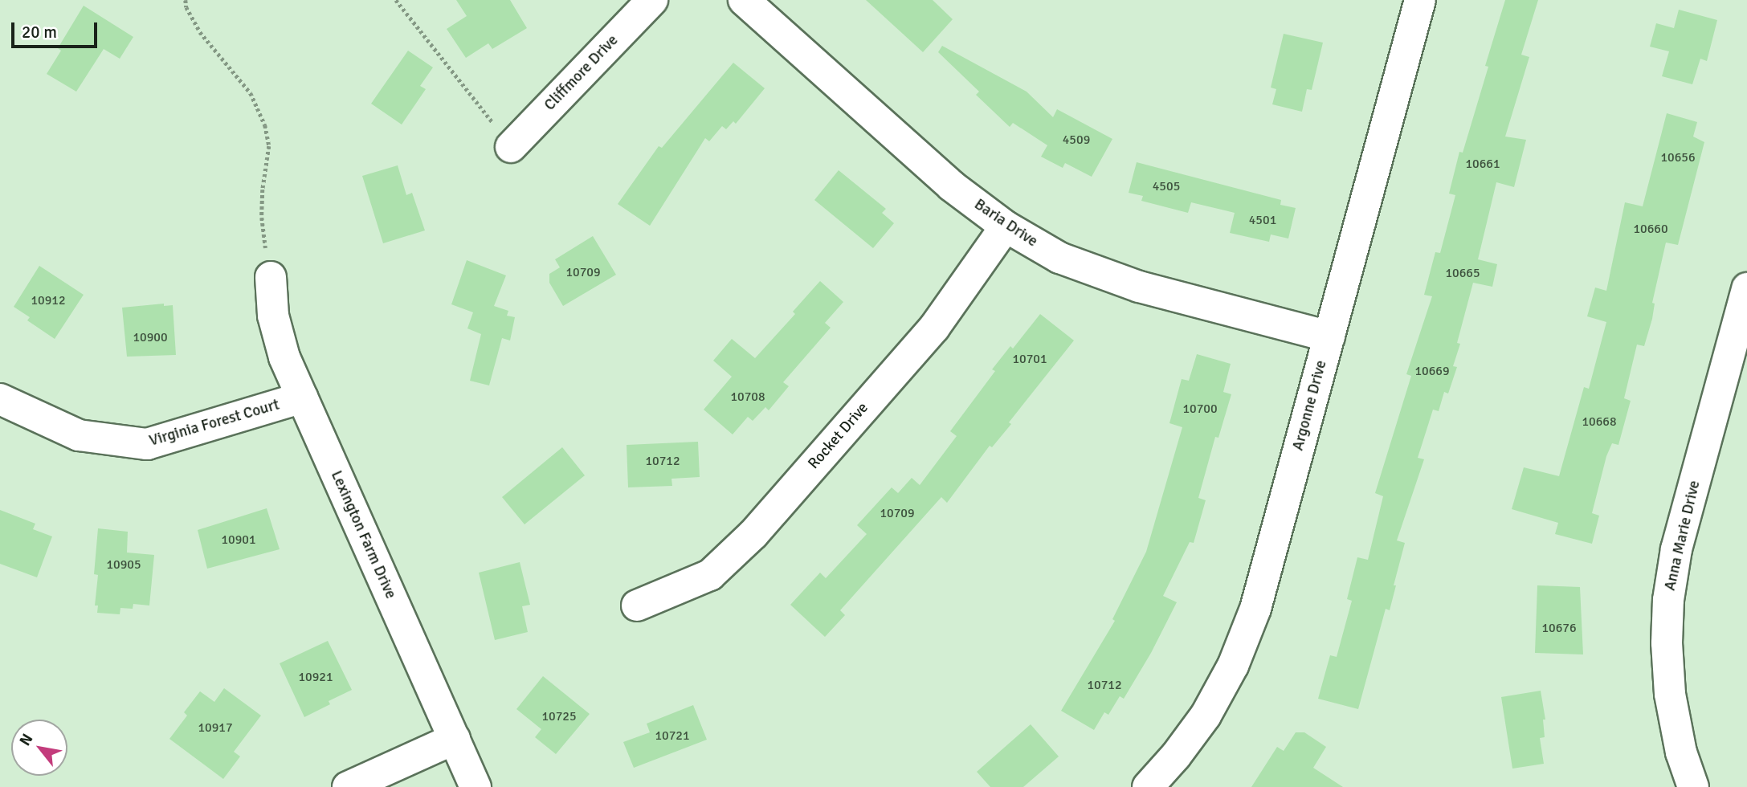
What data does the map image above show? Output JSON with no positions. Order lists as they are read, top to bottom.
{
  "streets": {
    "street": [
      "Cliffmore Drive",
      "Baria Drive",
      "Argonne Drive",
      "Virginia Forest Court",
      "Rocket Drive",
      "Lexington Farm Drive",
      "Anna Marie Drive"
    ]
  },
  "crossings": [
    ["Baria Drive", "Argonne Drive"],
    ["Baria Drive", "Rocket Drive"],
    ["Virginia Forest Court", "Lexington Farm Drive"]
  ],
  "house_numbers": [
    "4509",
    "10656",
    "10661",
    "4505",
    "4501",
    "10660",
    "10709",
    "10665",
    "10912",
    "10900",
    "10701",
    "10669",
    "10708",
    "10700",
    "10668",
    "10712",
    "10709",
    "10901",
    "10905",
    "10676",
    "10921",
    "10712",
    "10725",
    "10917",
    "10721"
  ],
  "scale_bar": "20 m",
  "north": "top left"
}
